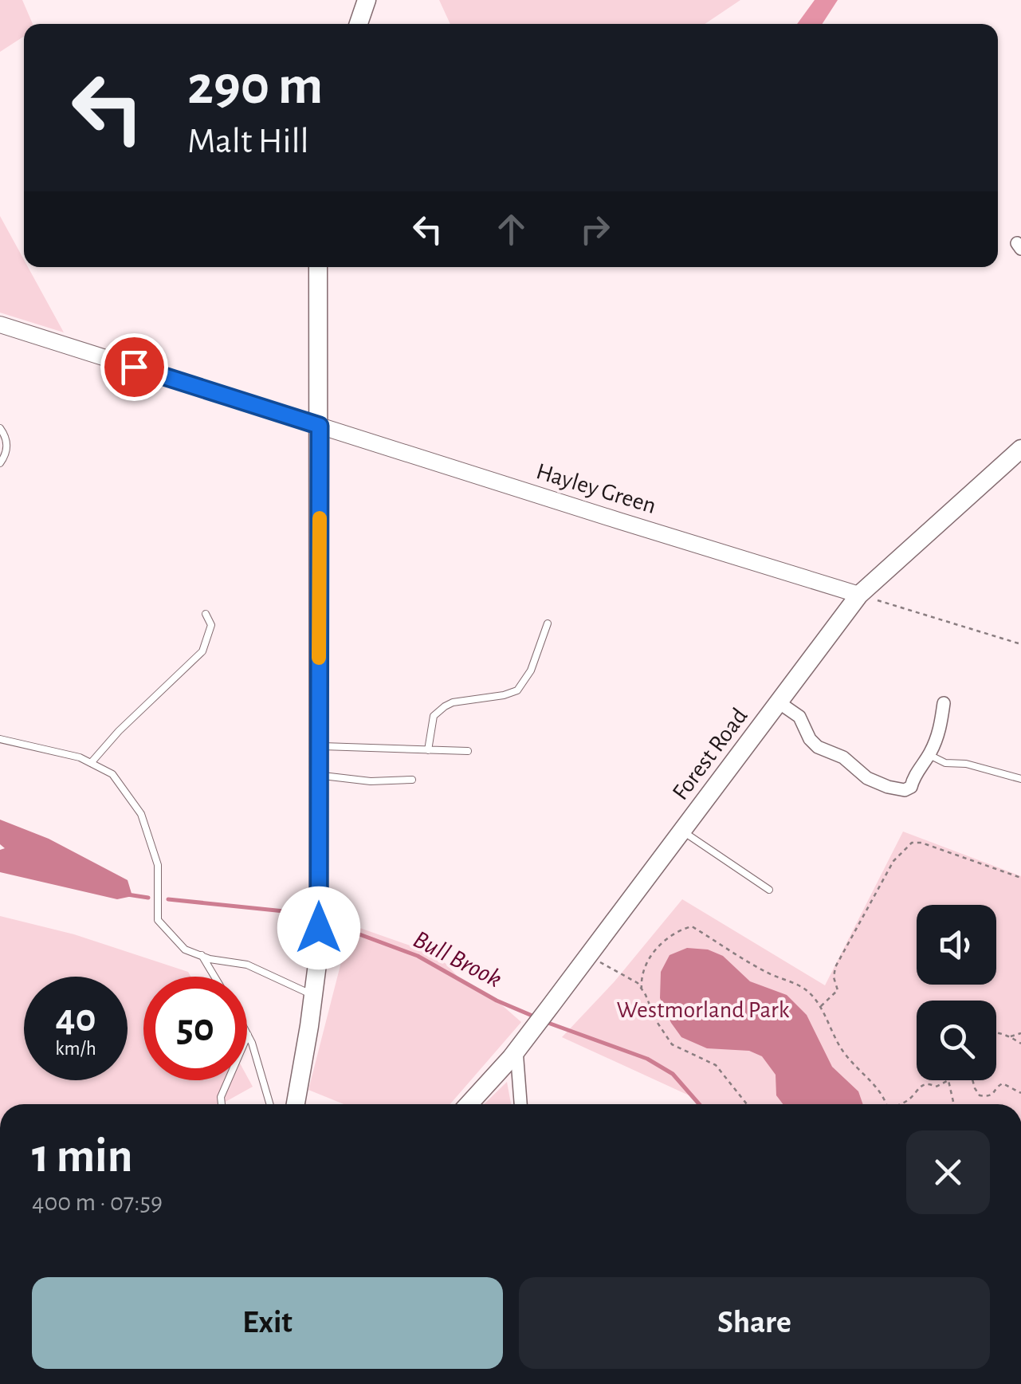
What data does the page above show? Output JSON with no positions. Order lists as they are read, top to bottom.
{
  "streets": {
    "main road": ["Forest Road"],
    "street": ["Hayley Green"]
  },
  "crossings": [
    ["Hayley Green", "Forest Road"]
  ],
  "water": ["Bull Brook"],
  "parks": ["Westmorland Park"],
  "page": {
    "turn": ["290 m", "Malt Hill"],
    "speed": "40 km/h",
    "limit": "50",
    "heading": ["1 min", "400 m · 07:59"],
    "buttons": ["Exit", "Share"]
  }
}
